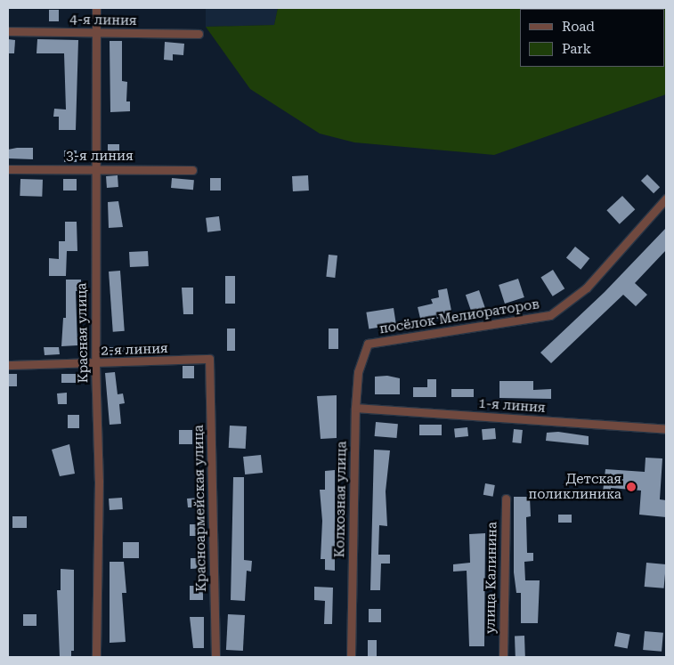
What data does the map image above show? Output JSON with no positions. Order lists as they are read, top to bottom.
{
  "streets": {
    "street": [
      "4-я линия",
      "3-я линия",
      "посёлок Мелиораторов",
      "Красная улица",
      "2-я линия",
      "1-я линия",
      "Колхозная улица",
      "Красноармейская улица",
      "улица Калинина"
    ]
  },
  "crossings": [
    ["4-я линия", "Красная улица"],
    ["3-я линия", "Красная улица"],
    ["посёлок Мелиораторов", "Колхозная улица"],
    ["Красная улица", "2-я линия"],
    ["2-я линия", "Красноармейская улица"],
    ["1-я линия", "Колхозная улица"]
  ],
  "places": ["Детская поликлиника"],
  "legend": ["Road", "Park"]
}
